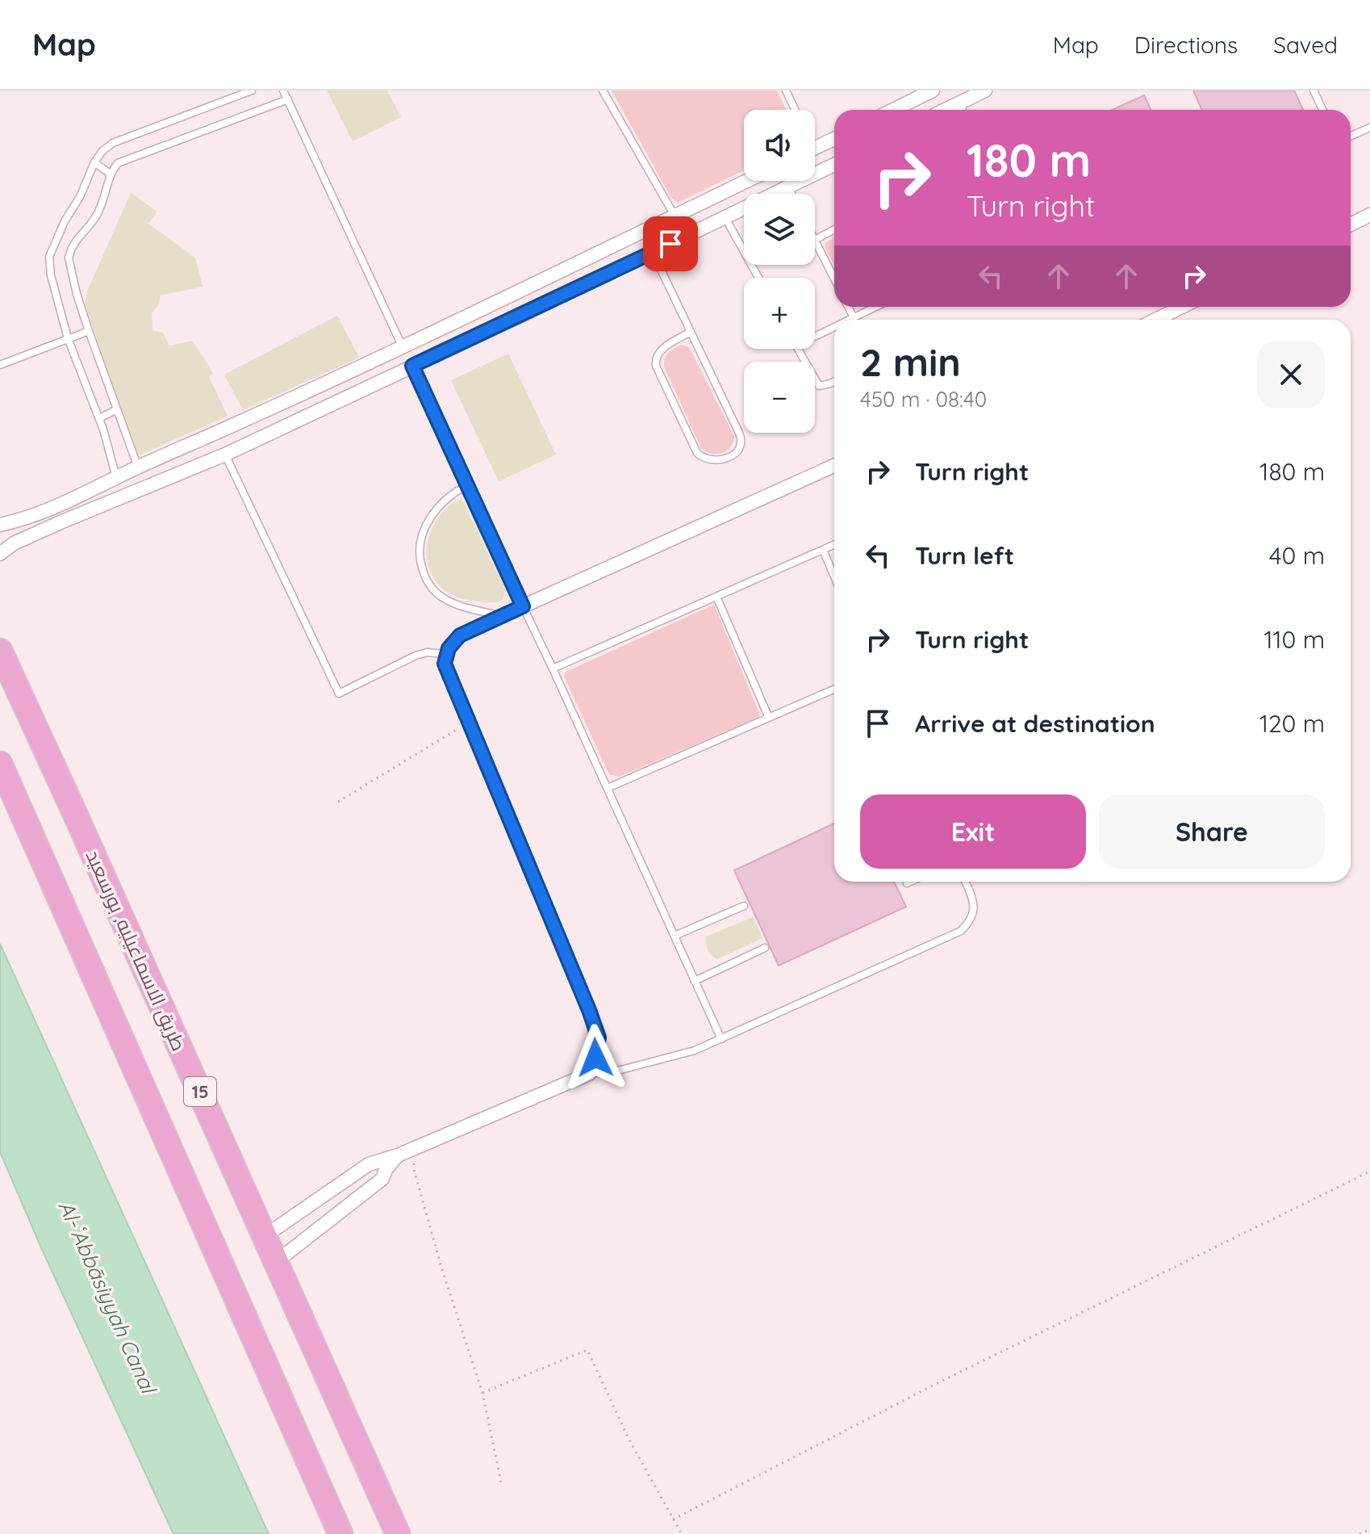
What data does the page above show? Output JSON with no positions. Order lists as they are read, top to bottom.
{
  "streets": {
    "highway": ["طريق الاسماعيليه, بورسعيد", "15"]
  },
  "water": ["Al-ʿAbbāsiyyah Canal"],
  "page": {
    "header": "Map",
    "nav": ["Map", "Directions", "Saved"],
    "map_buttons": ["+", "−"],
    "turn": ["180 m", "Turn right"],
    "heading": ["2 min", "450 m · 08:40"],
    "list": [
      {
        "name": "Turn right",
        "value": "180 m"
      },
      {
        "name": "Turn left",
        "value": "40 m"
      },
      {
        "name": "Turn right",
        "value": "110 m"
      },
      {
        "name": "Arrive at destination",
        "value": "120 m"
      }
    ],
    "buttons": ["Exit", "Share"]
  }
}
